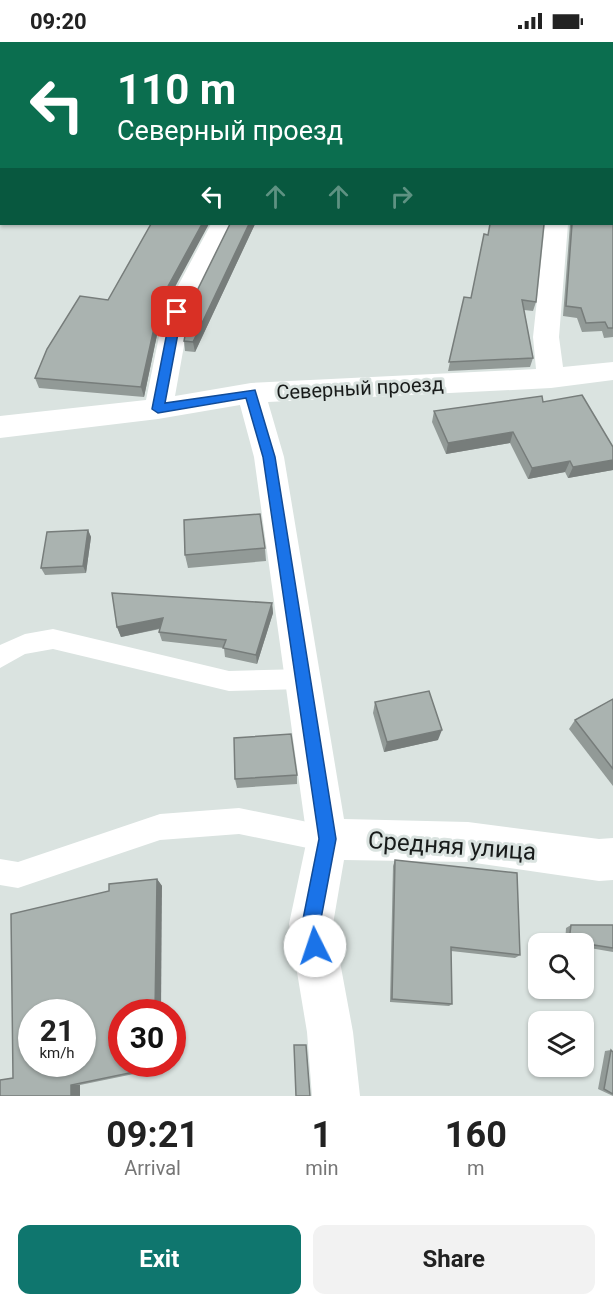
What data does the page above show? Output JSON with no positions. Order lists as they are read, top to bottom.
{
  "streets": {
    "street": ["Северный проезд", "Средняя улица"]
  },
  "page": {
    "status": "09:20",
    "turn": ["110 m", "Северный проезд"],
    "speed": "21 km/h",
    "limit": "30",
    "eta": [
      "09:21",
      "Arrival",
      "1",
      "min",
      "160",
      "m"
    ],
    "buttons": ["Exit", "Share"]
  }
}
